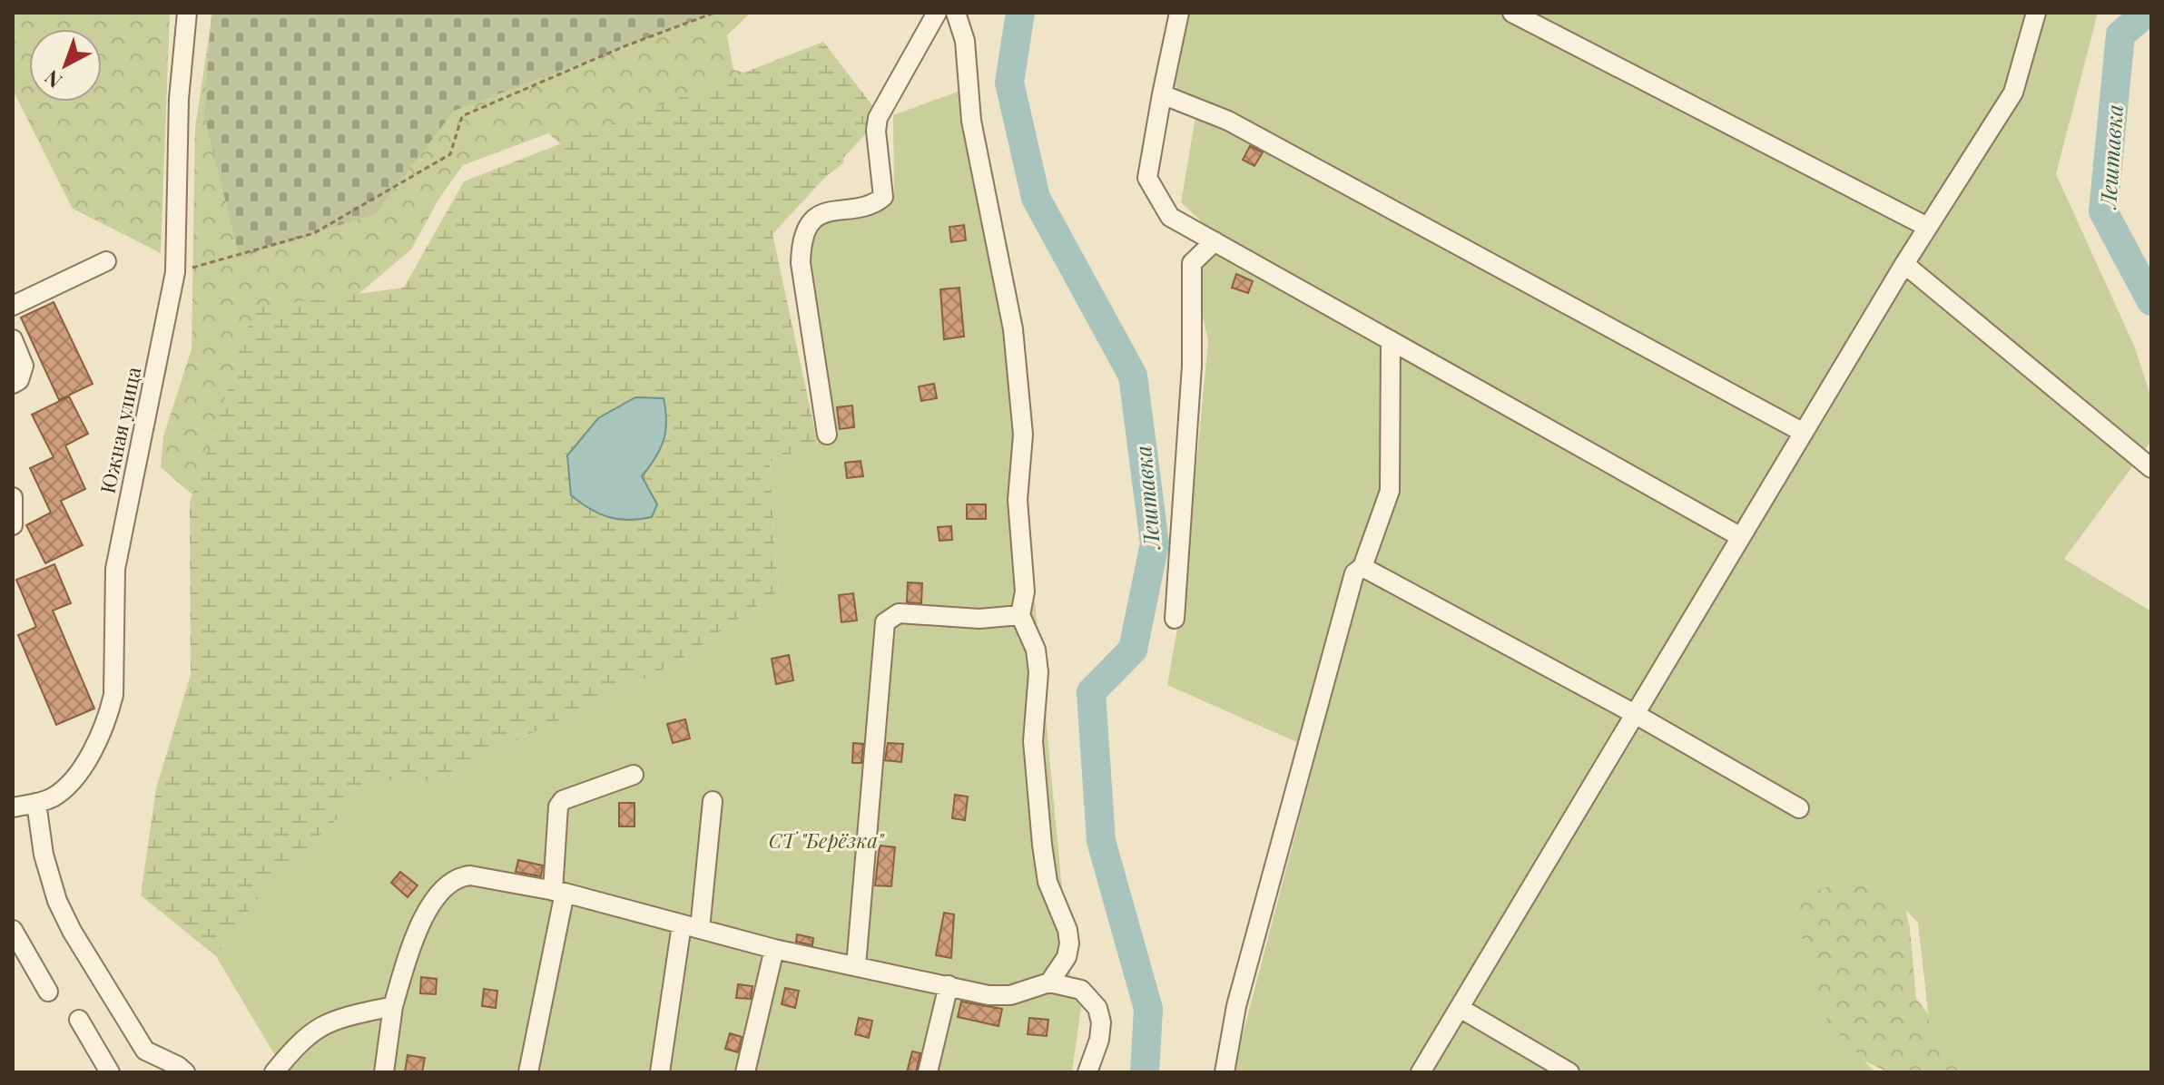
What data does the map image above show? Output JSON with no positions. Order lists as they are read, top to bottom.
{
  "streets": {
    "street": ["Южная улица"]
  },
  "water": ["Лештавка"],
  "parks": ["СТ \"Берёзка\""],
  "north": "bottom left"
}
